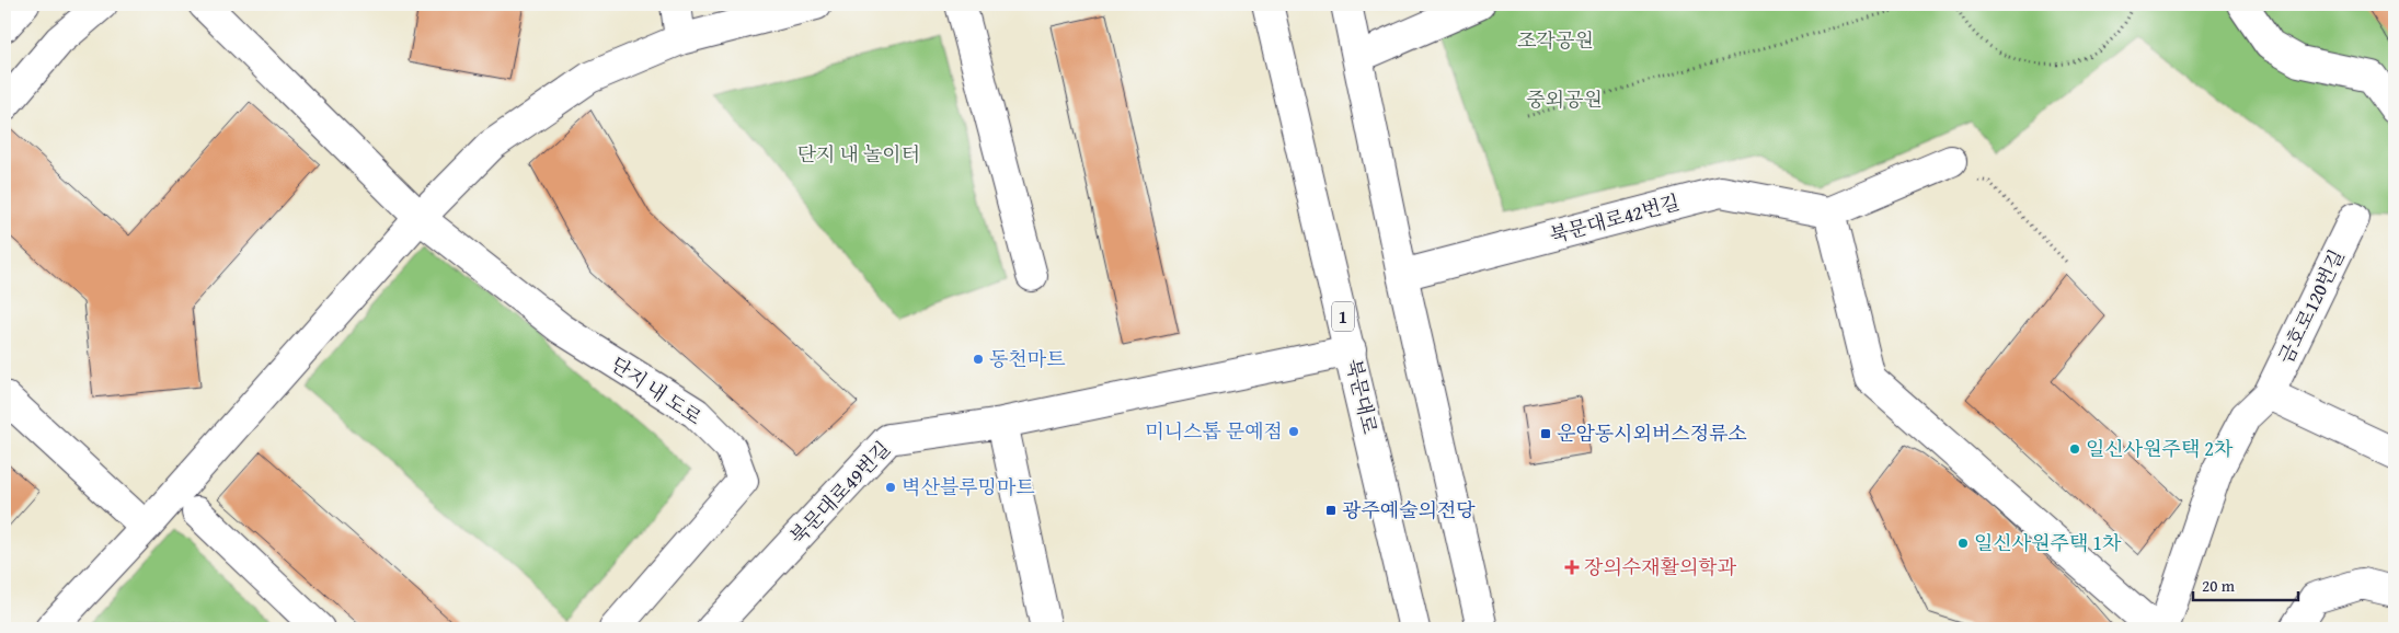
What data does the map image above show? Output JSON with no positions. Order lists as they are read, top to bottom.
{
  "streets": {
    "street": [
      "북문대로42번길",
      "금호로120번길",
      "1",
      "단지 내 도로",
      "북문대로",
      "북문대로49번길"
    ]
  },
  "crossings": [
    ["북문대로", "북문대로49번길"]
  ],
  "parks": ["조각공원", "중외공원", "단지 내 놀이터"],
  "places": {
    "other": [
      "동천마트",
      "미니스톱 문예점",
      "일신사원주택 2차",
      "벽산블루밍마트",
      "일신사원주택 1차"
    ],
    "transit": ["운암동시외버스정류소", "광주예술의전당"],
    "health": ["장의수재활의학과"]
  },
  "scale_bar": "20 m"
}
